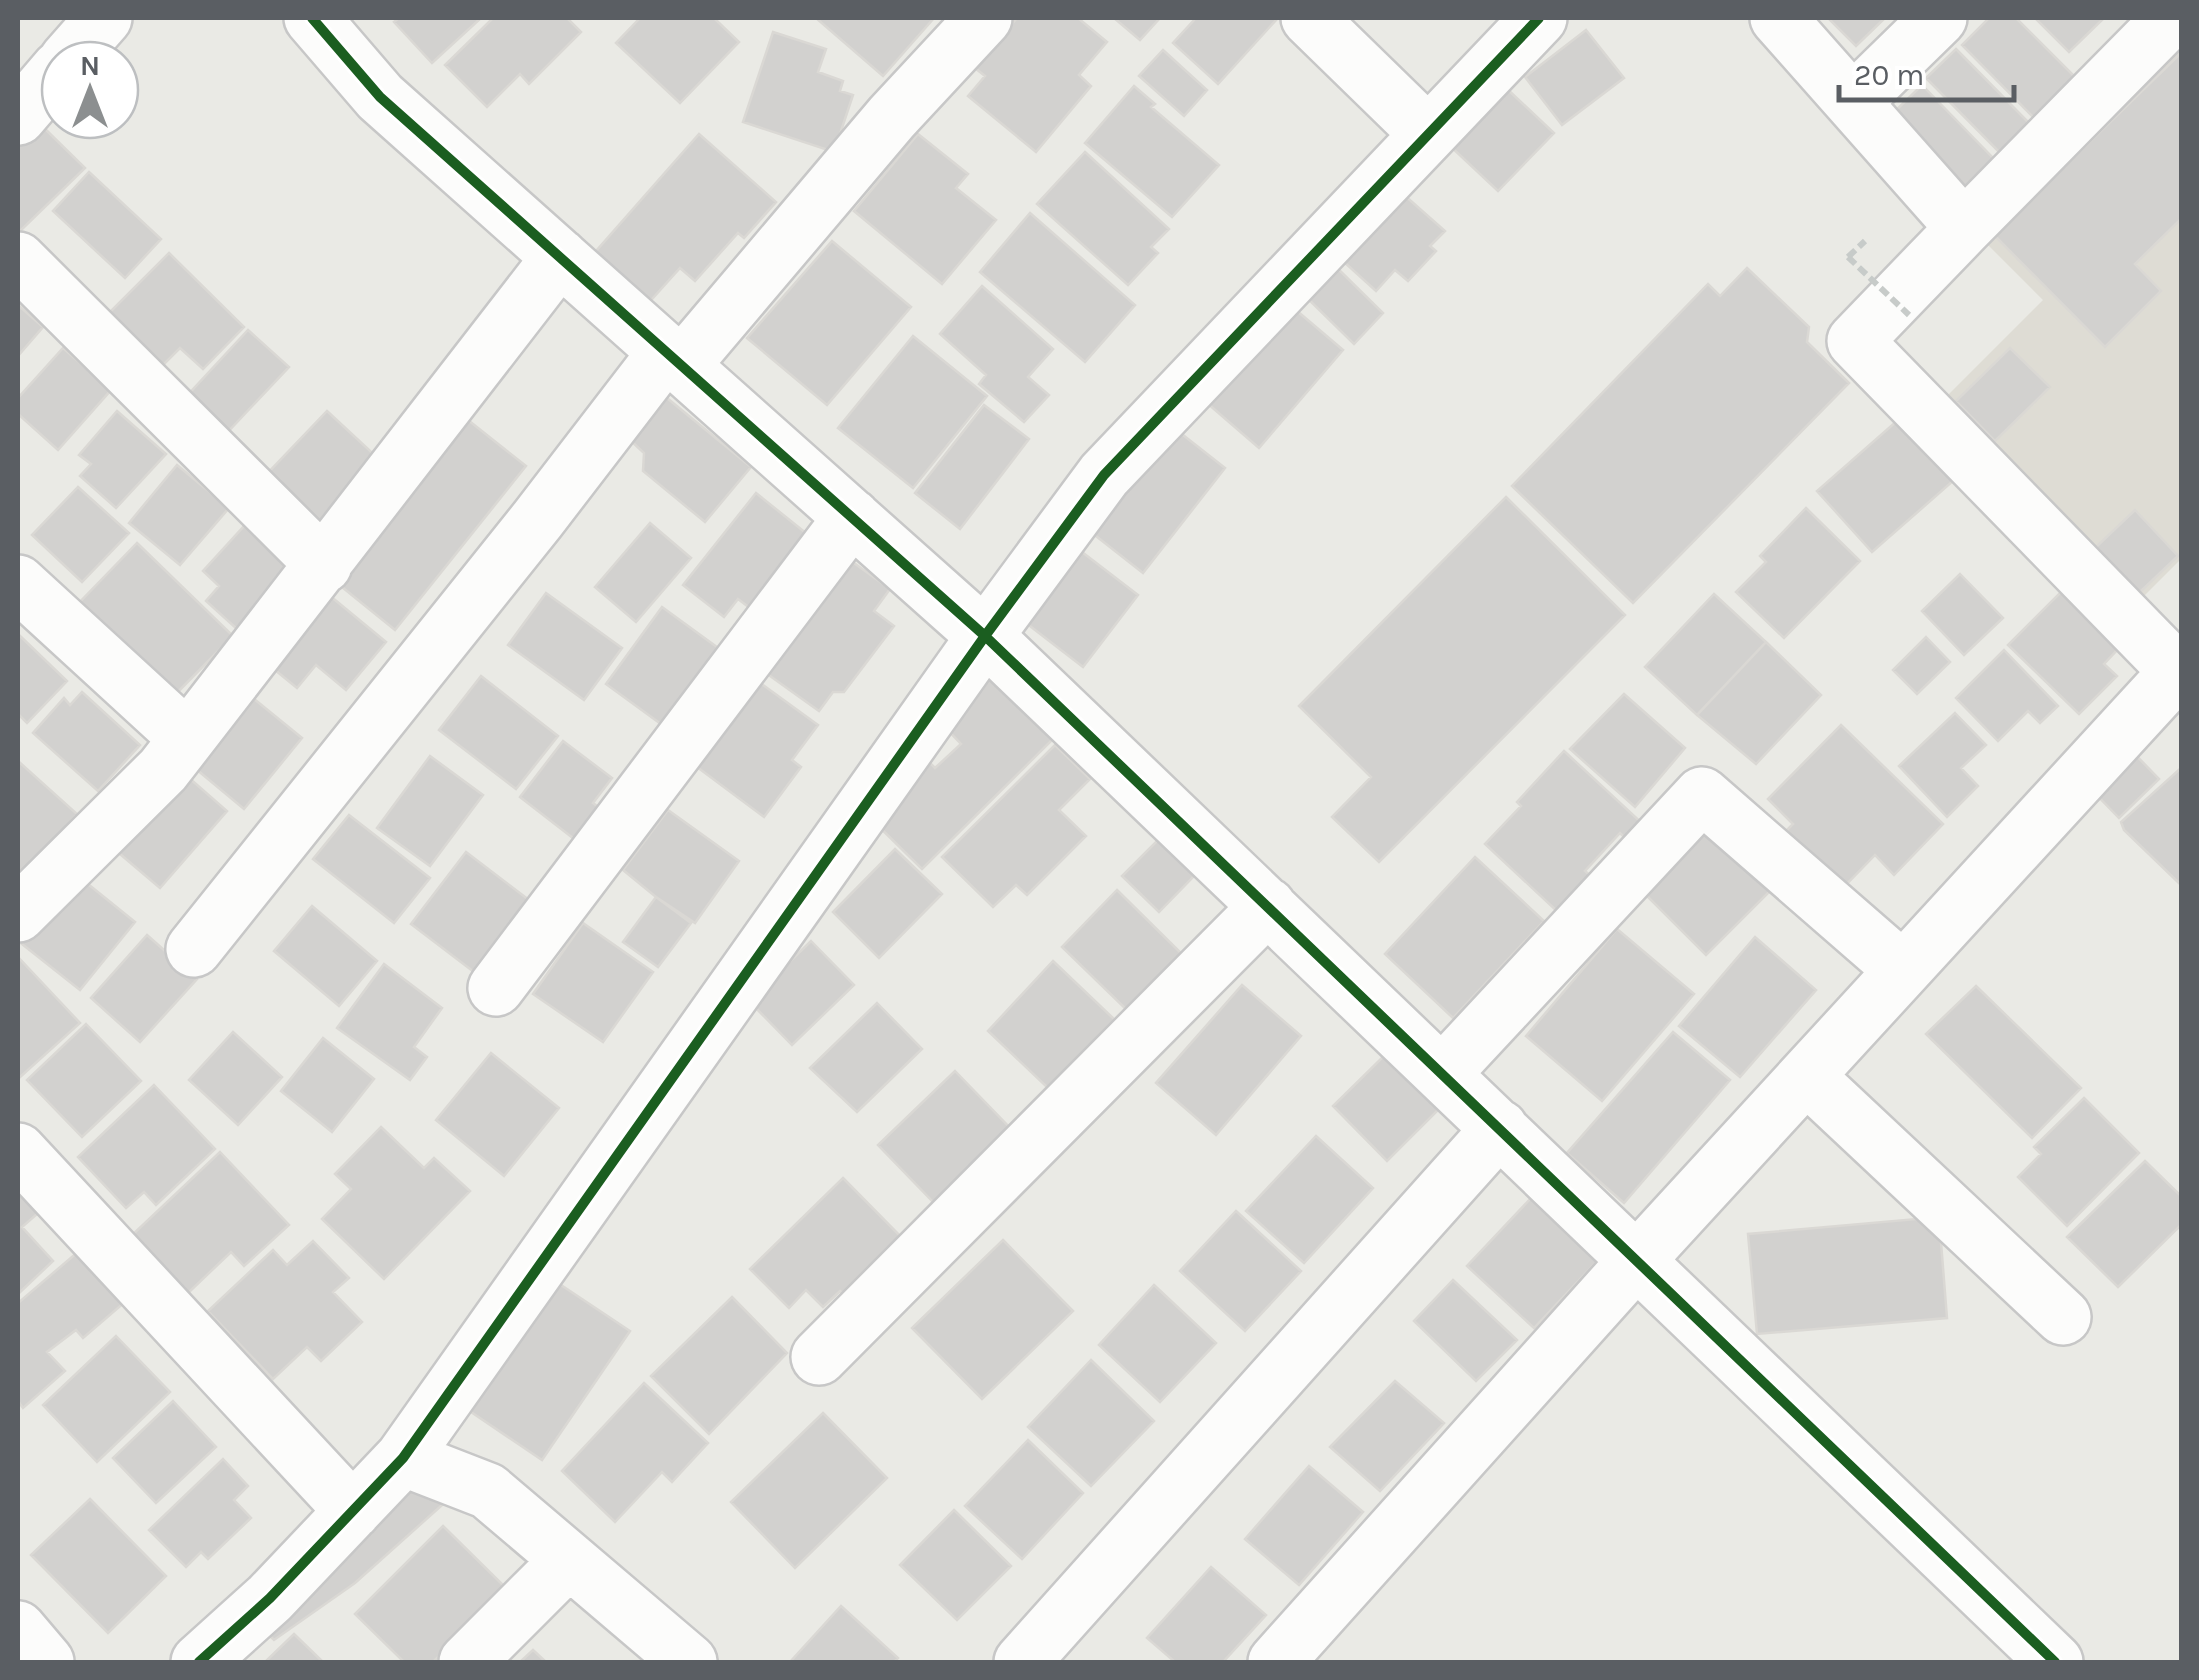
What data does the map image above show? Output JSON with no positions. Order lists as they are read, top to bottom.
{
  "scale_bar": "20 m",
  "north": "top"
}
